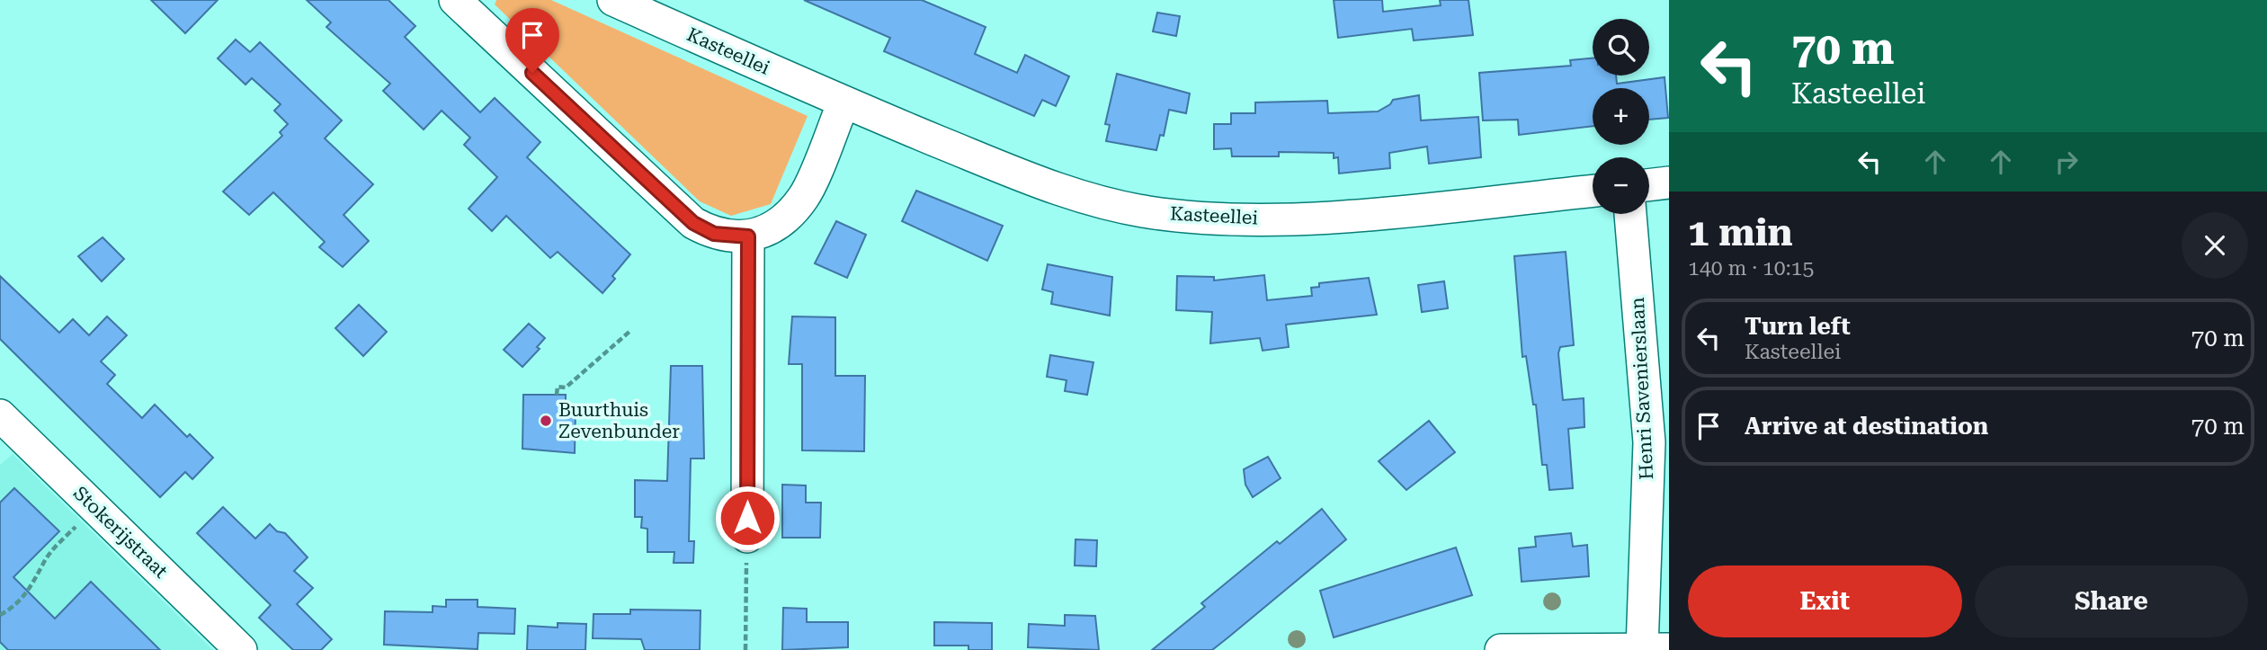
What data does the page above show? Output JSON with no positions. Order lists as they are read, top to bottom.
{
  "streets": {
    "street": ["Kasteellei", "Henri Savenierslaan", "Stokerijstraat"]
  },
  "places": ["Buurthuis Zevenbunder"],
  "page": {
    "turn": ["70 m", "Kasteellei"],
    "map_buttons": ["+", "−"],
    "heading": ["1 min", "140 m · 10:15"],
    "list": [
      {
        "name": "Turn left",
        "note": "Kasteellei",
        "value": "70 m"
      },
      {
        "name": "Arrive at destination",
        "value": "70 m"
      }
    ],
    "buttons": ["Exit", "Share"]
  }
}
